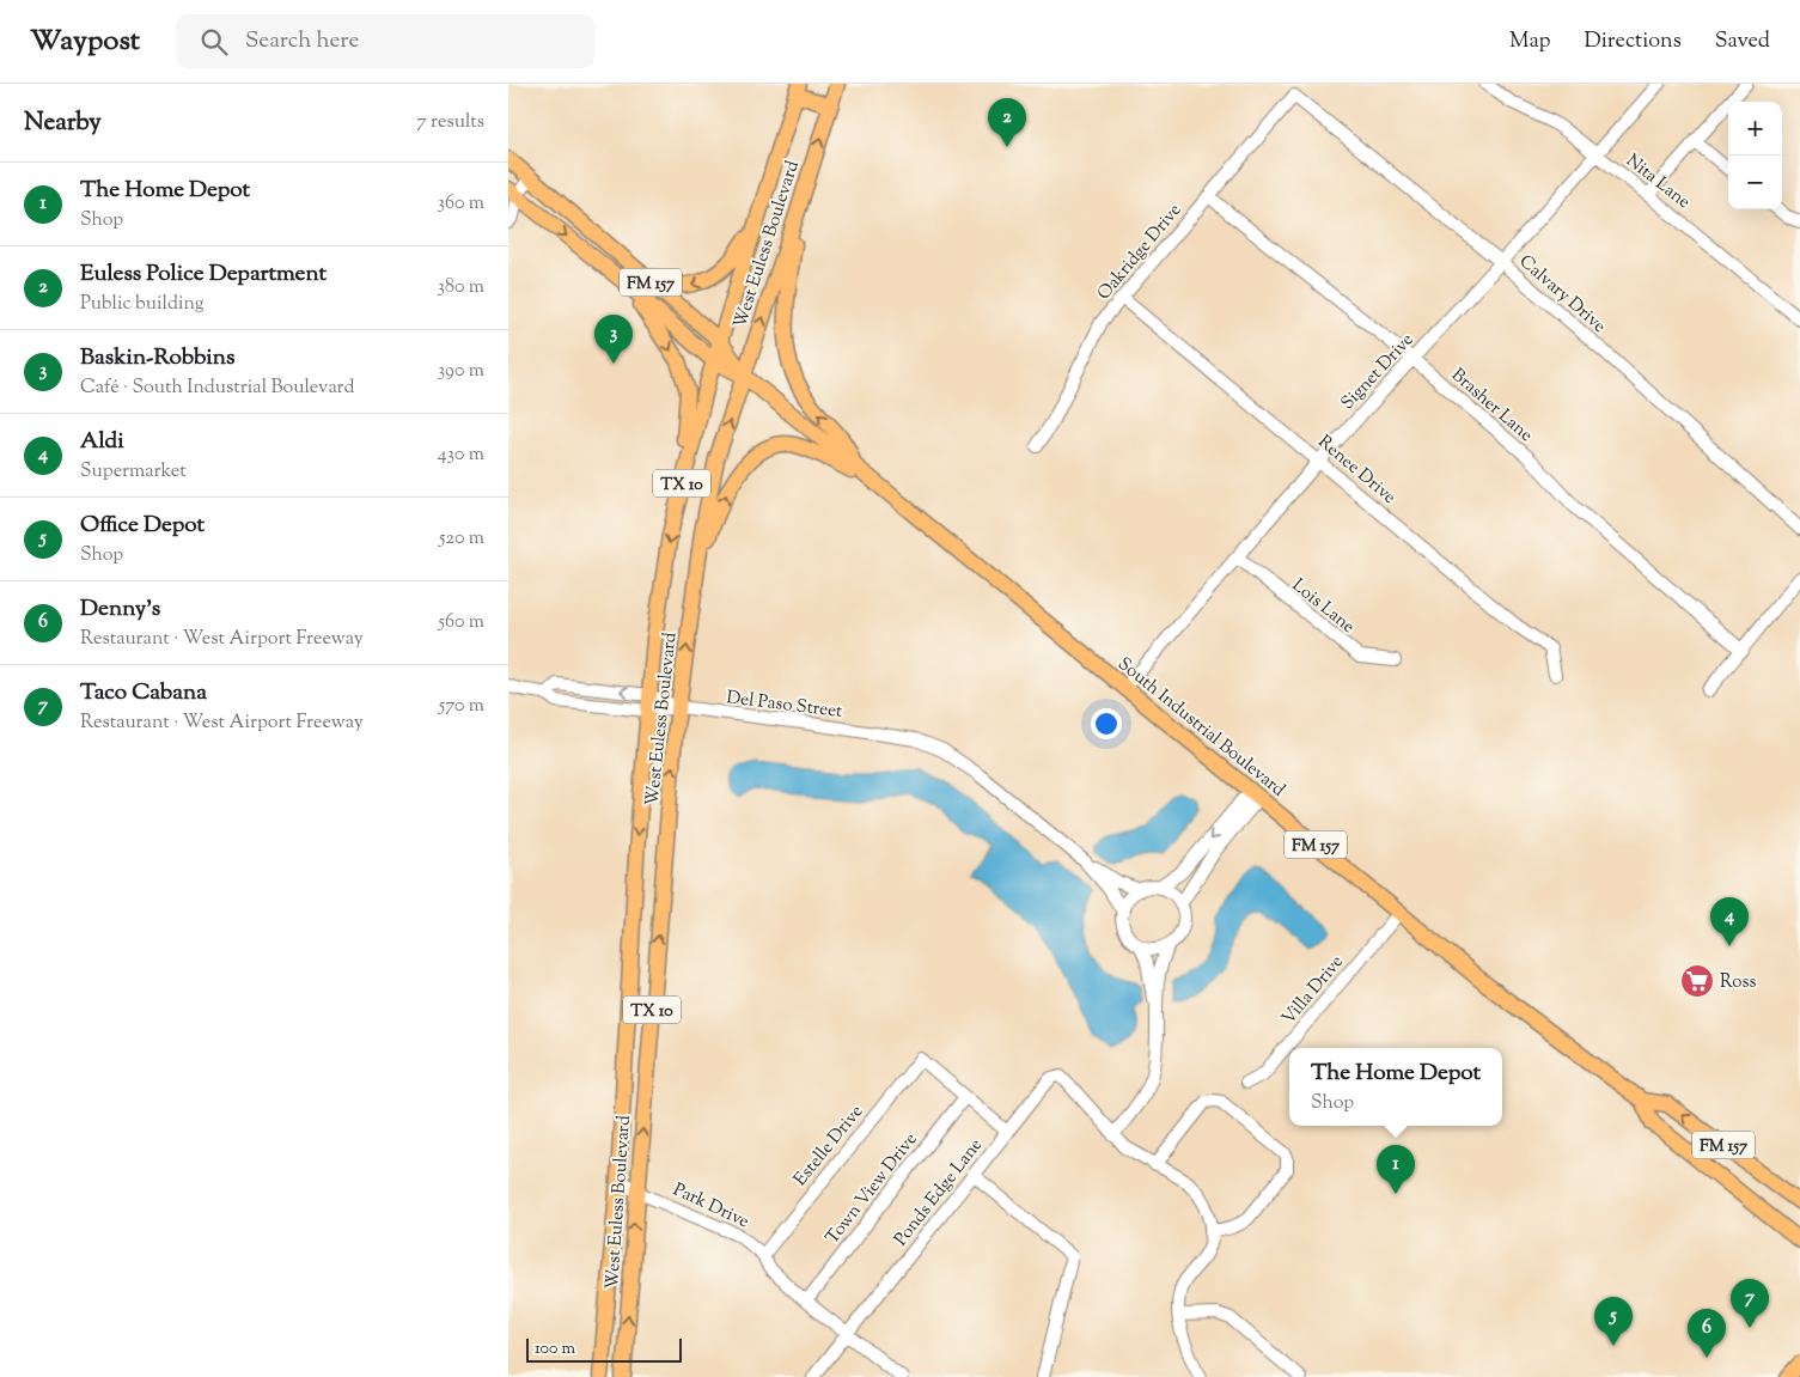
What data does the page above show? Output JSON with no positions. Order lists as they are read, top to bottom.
{
  "streets": {
    "main road": [
      "West Euless Boulevard",
      "FM 157",
      "TX 10",
      "South Industrial Boulevard"
    ],
    "street": [
      "Nita Lane",
      "Oakridge Drive",
      "Calvary Drive",
      "Signet Drive",
      "Brasher Lane",
      "Renee Drive",
      "Lois Lane",
      "Del Paso Street",
      "Villa Drive",
      "Estelle Drive",
      "Town View Drive",
      "Ponds Edge Lane",
      "Park Drive"
    ]
  },
  "crossings": [
    ["Nita Lane", "Signet Drive"],
    ["West Euless Boulevard", "Del Paso Street"],
    ["West Euless Boulevard", "South Industrial Boulevard"],
    ["West Euless Boulevard", "Park Drive"],
    ["Oakridge Drive", "Calvary Drive"],
    ["Oakridge Drive", "Brasher Lane"],
    ["Oakridge Drive", "Renee Drive"],
    ["Calvary Drive", "Signet Drive"],
    ["Signet Drive", "Brasher Lane"],
    ["Signet Drive", "Renee Drive"],
    ["Signet Drive", "Lois Lane"],
    ["Signet Drive", "South Industrial Boulevard"],
    ["South Industrial Boulevard", "Villa Drive"],
    ["Estelle Drive", "Town View Drive"],
    ["Estelle Drive", "Park Drive"],
    ["Town View Drive", "Park Drive"],
    ["Ponds Edge Lane", "Park Drive"]
  ],
  "places": {
    "supermarket": ["Ross"]
  },
  "scale_bar": "100 m",
  "page": {
    "header": "Waypost",
    "search": "Search here",
    "nav": ["Map", "Directions", "Saved"],
    "heading": ["Nearby", "7 results"],
    "pins": [
      "2",
      "3",
      "4",
      "1",
      "7",
      "5",
      "6"
    ],
    "map_buttons": ["+", "−"],
    "list": [
      {
        "mark": "1",
        "name": "The Home Depot",
        "note": "Shop",
        "value": "360 m"
      },
      {
        "mark": "2",
        "name": "Euless Police Department",
        "note": "Public building",
        "value": "380 m"
      },
      {
        "mark": "3",
        "name": "Baskin-Robbins",
        "note": "Café · South Industrial Boulevard",
        "value": "390 m"
      },
      {
        "mark": "4",
        "name": "Aldi",
        "note": "Supermarket",
        "value": "430 m"
      },
      {
        "mark": "5",
        "name": "Office Depot",
        "note": "Shop",
        "value": "520 m"
      },
      {
        "mark": "6",
        "name": "Denny's",
        "note": "Restaurant · West Airport Freeway",
        "value": "560 m"
      },
      {
        "mark": "7",
        "name": "Taco Cabana",
        "note": "Restaurant · West Airport Freeway",
        "value": "570 m"
      }
    ],
    "popup": ["The Home Depot", "Shop"],
    "scale": "100 m"
  }
}
